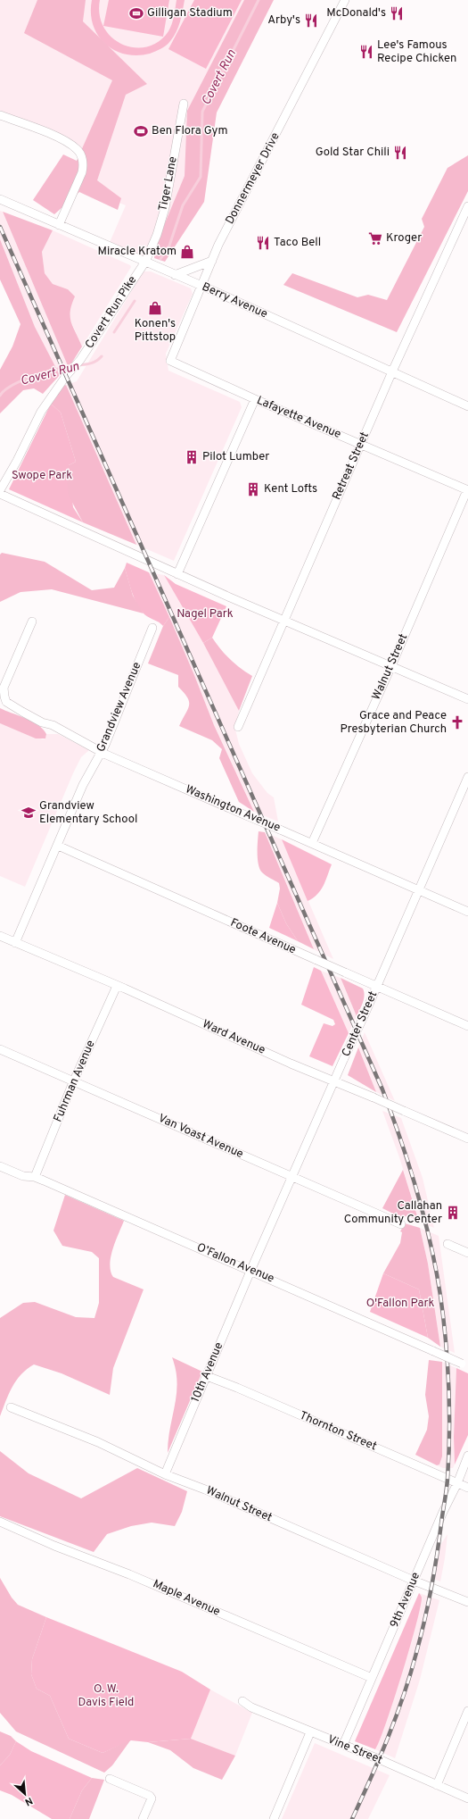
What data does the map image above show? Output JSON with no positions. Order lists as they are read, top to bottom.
{
  "streets": {
    "street": [
      "Donnermeyer Drive",
      "Tiger Lane",
      "Berry Avenue",
      "Covert Run Pike",
      "Lafayette Avenue",
      "Retreat Street",
      "Walnut Street",
      "Grandview Avenue",
      "Washington Avenue",
      "Foote Avenue",
      "Center Street",
      "Ward Avenue",
      "Fuhrman Avenue",
      "Van Voast Avenue",
      "O’Fallon Avenue",
      "10th Avenue",
      "Thornton Street",
      "Maple Avenue",
      "9th Avenue",
      "Vine Street"
    ]
  },
  "crossings": [
    ["Donnermeyer Drive", "Berry Avenue"],
    ["Donnermeyer Drive", "Lafayette Avenue"],
    ["Tiger Lane", "Berry Avenue"],
    ["Tiger Lane", "Covert Run Pike"],
    ["Berry Avenue", "Covert Run Pike"],
    ["Berry Avenue", "Retreat Street"],
    ["Lafayette Avenue", "Retreat Street"],
    ["Lafayette Avenue", "Walnut Street"],
    ["Walnut Street", "Washington Avenue"],
    ["Walnut Street", "10th Avenue"],
    ["Walnut Street", "9th Avenue"],
    ["Grandview Avenue", "Washington Avenue"],
    ["Grandview Avenue", "Foote Avenue"],
    ["Grandview Avenue", "Ward Avenue"],
    ["Washington Avenue", "Center Street"],
    ["Foote Avenue", "Center Street"],
    ["Center Street", "Ward Avenue"],
    ["Center Street", "Van Voast Avenue"],
    ["Center Street", "O’Fallon Avenue"],
    ["Center Street", "10th Avenue"],
    ["Ward Avenue", "Fuhrman Avenue"],
    ["Fuhrman Avenue", "Van Voast Avenue"],
    ["Fuhrman Avenue", "O’Fallon Avenue"],
    ["O’Fallon Avenue", "10th Avenue"],
    ["10th Avenue", "Thornton Street"],
    ["Thornton Street", "9th Avenue"],
    ["Maple Avenue", "9th Avenue"],
    ["9th Avenue", "Vine Street"]
  ],
  "water": ["Covert Run"],
  "parks": [
    "Swope Park",
    "Nagel Park",
    "O'Fallon Park",
    "O. W. Davis Field"
  ],
  "places": {
    "sports": ["Gilligan Stadium", "Ben Flora Gym"],
    "restaurant": [
      "McDonald's",
      "Arby's",
      "Lee's Famous Recipe Chicken",
      "Gold Star Chili",
      "Taco Bell"
    ],
    "supermarket": ["Kroger"],
    "shop": ["Miracle Kratom", "Konen's Pittstop"],
    "building": ["Pilot Lumber", "Kent Lofts", "Callahan Community Center"],
    "church": ["Grace and Peace Presbyterian Church"],
    "school or university": ["Grandview Elementary School"]
  },
  "north": "bottom right"
}
